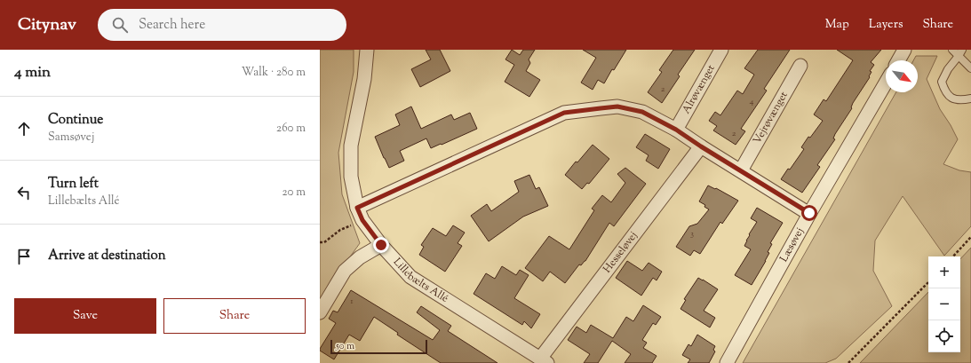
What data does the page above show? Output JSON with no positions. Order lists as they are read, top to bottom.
{
  "streets": {
    "street": [
      "Alrøvænget",
      "Vejrøvænget",
      "Læsøvej",
      "Hesseløvej",
      "Lillebælts Allé"
    ]
  },
  "crossings": [
    ["Hesseløvej", "Lillebælts Allé"]
  ],
  "house_numbers": [
    "2",
    "4",
    "2",
    "3",
    "1"
  ],
  "scale_bar": "50 m",
  "north": "bottom right",
  "page": {
    "header": "Citynav",
    "search": "Search here",
    "nav": ["Map", "Layers", "Share"],
    "heading": ["4 min", "Walk · 280 m"],
    "list": [
      ["Continue", "Samsøvej", "260 m"],
      ["Turn left", "Lillebælts Allé", "20 m"],
      "Arrive at destination"
    ],
    "map_buttons": ["+", "−"],
    "buttons": ["Save", "Share"],
    "scale": "50 m"
  }
}
